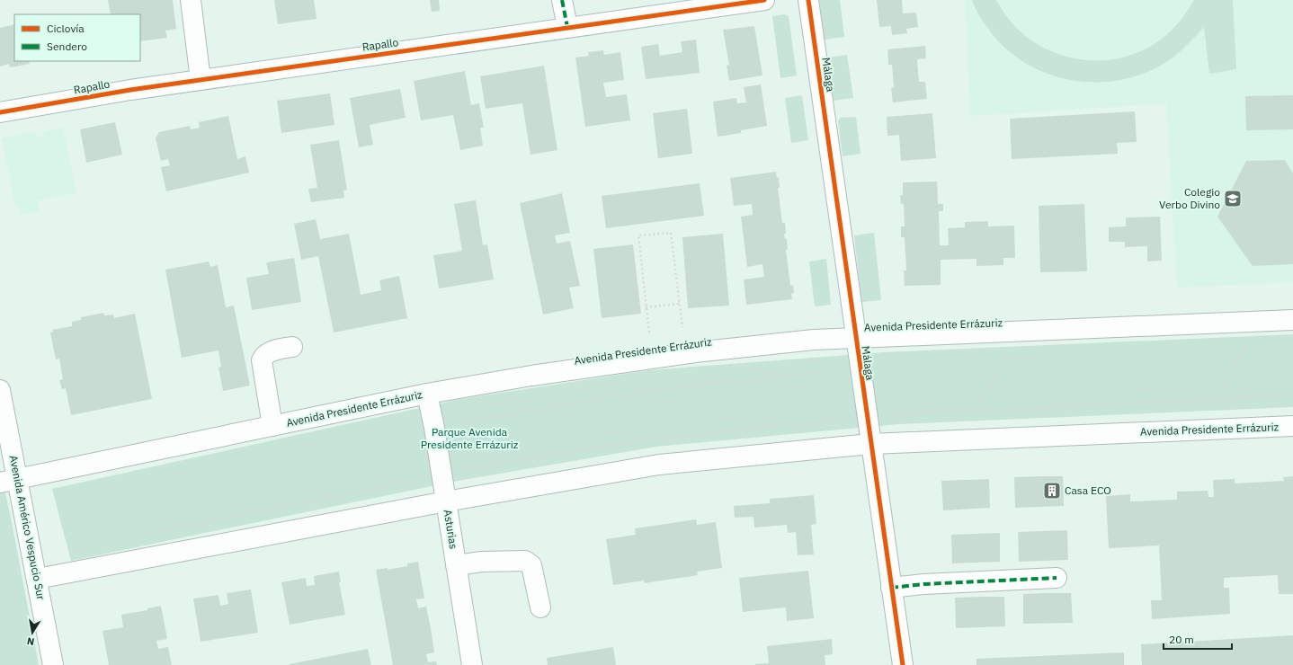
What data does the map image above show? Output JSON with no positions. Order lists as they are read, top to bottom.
{
  "streets": {
    "main road": [
      "Rapallo",
      "Málaga",
      "Avenida Presidente Errázuriz",
      "Avenida Américo Vespucio Sur",
      "Asturias"
    ]
  },
  "crossings": [
    ["Málaga", "Avenida Presidente Errázuriz"],
    ["Avenida Presidente Errázuriz", "Avenida Américo Vespucio Sur"],
    ["Avenida Presidente Errázuriz", "Asturias"]
  ],
  "parks": ["Parque Avenida Presidente Errázuriz"],
  "places": {
    "school or university": ["Colegio Verbo Divino"],
    "building": ["Casa ECO"]
  },
  "legend": ["Ciclovía", "Sendero"],
  "scale_bar": "20 m",
  "north": "bottom"
}
